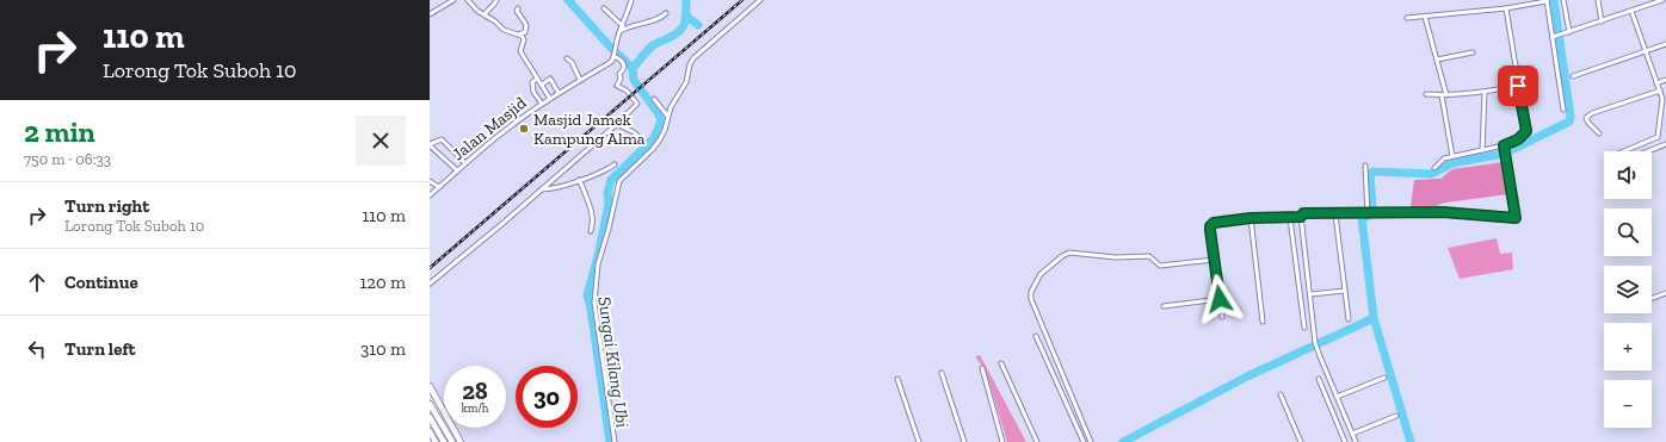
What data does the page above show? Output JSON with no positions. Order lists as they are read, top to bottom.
{
  "streets": {
    "street": ["Jalan Masjid"]
  },
  "water": ["Sungai Kilang Ubi"],
  "places": ["Masjid Jamek Kampung Alma"],
  "page": {
    "turn": ["110 m", "Lorong Tok Suboh 10"],
    "heading": ["2 min", "750 m · 06:33"],
    "map_buttons": ["+", "−"],
    "list": [
      {
        "name": "Turn right",
        "note": "Lorong Tok Suboh 10",
        "value": "110 m"
      },
      {
        "name": "Continue",
        "value": "120 m"
      },
      {
        "name": "Turn left",
        "value": "310 m"
      }
    ],
    "speed": "28 km/h",
    "limit": "30"
  }
}
